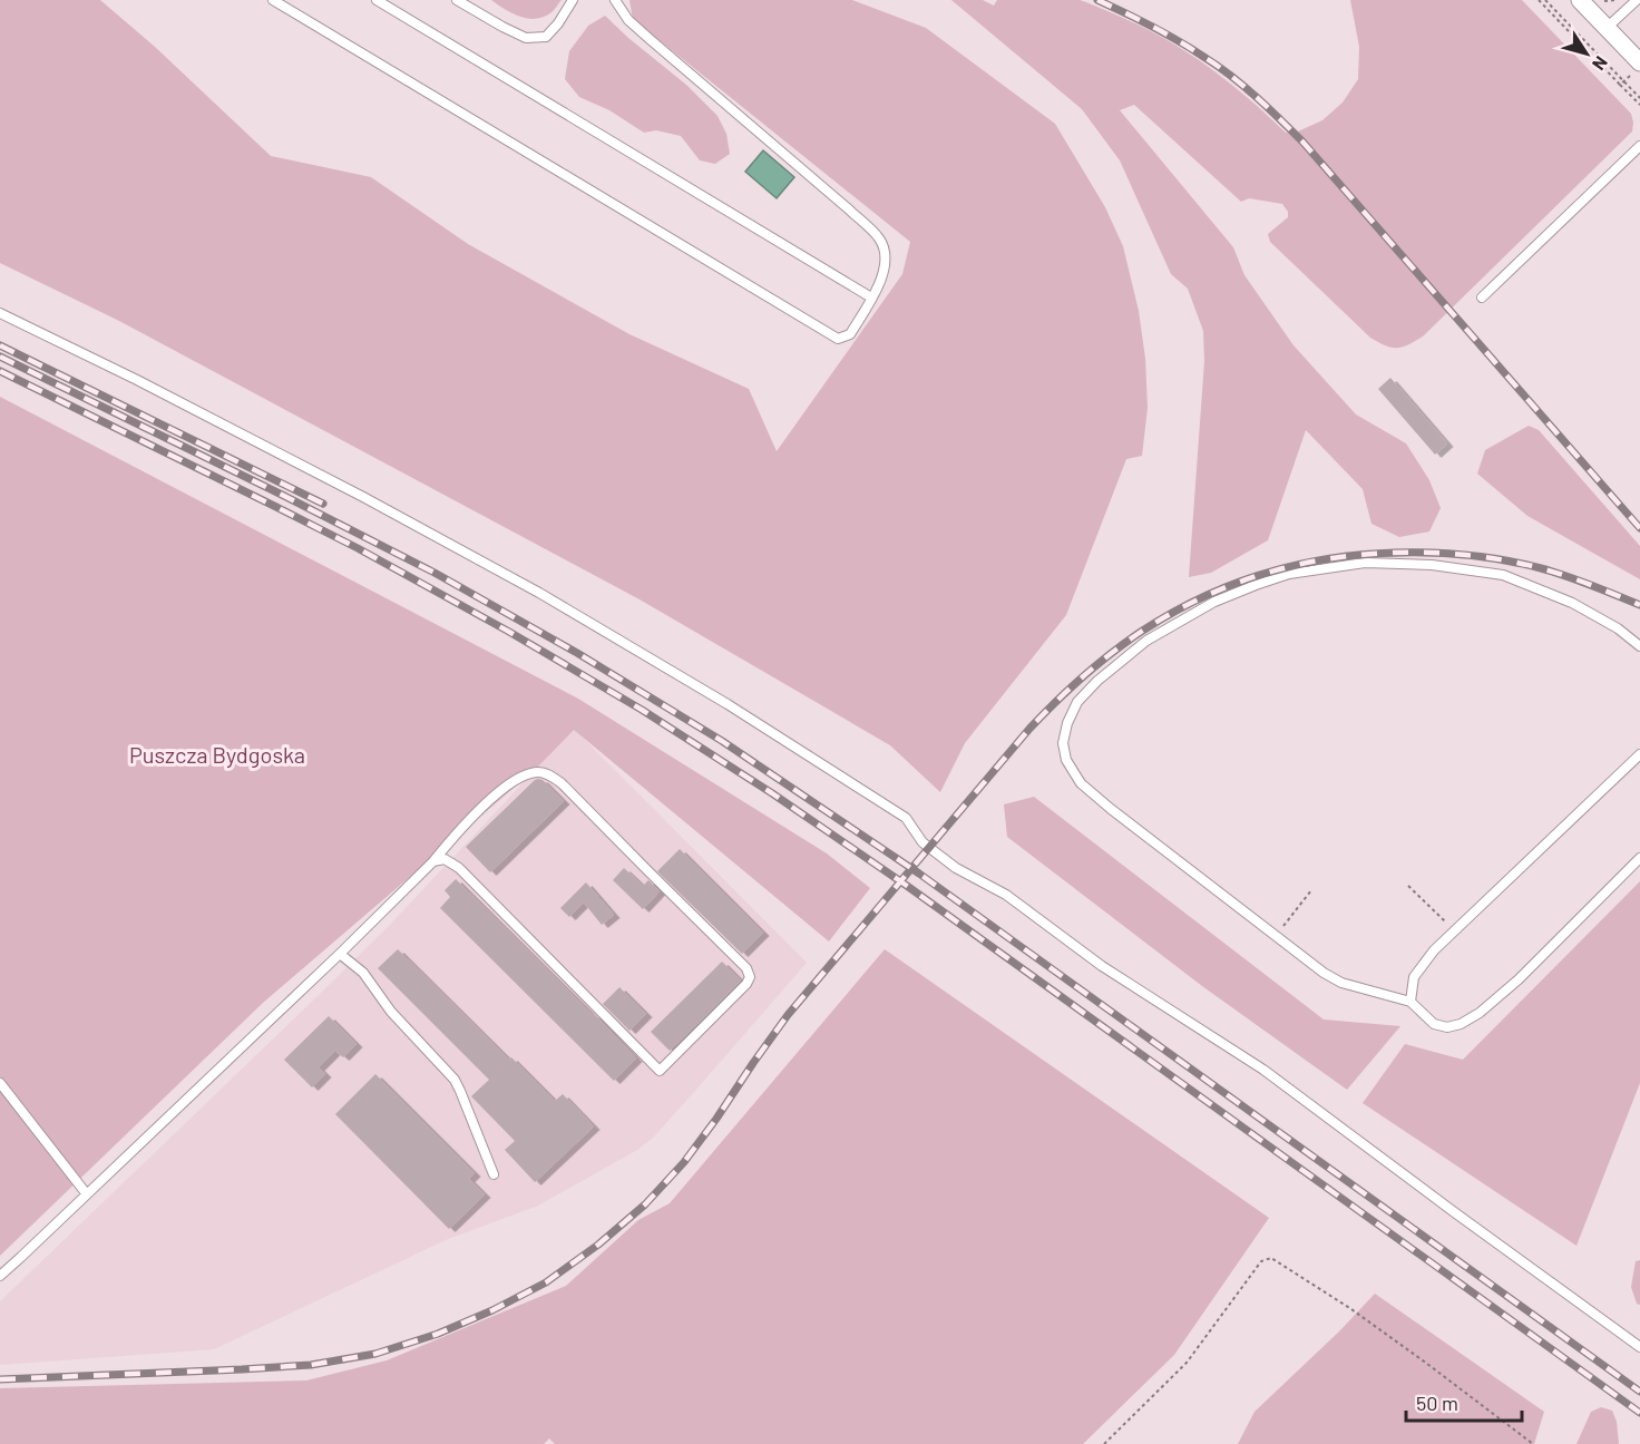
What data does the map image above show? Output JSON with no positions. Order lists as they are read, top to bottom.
{
  "parks": ["Puszcza Bydgoska"],
  "scale_bar": "50 m",
  "north": "bottom right"
}
